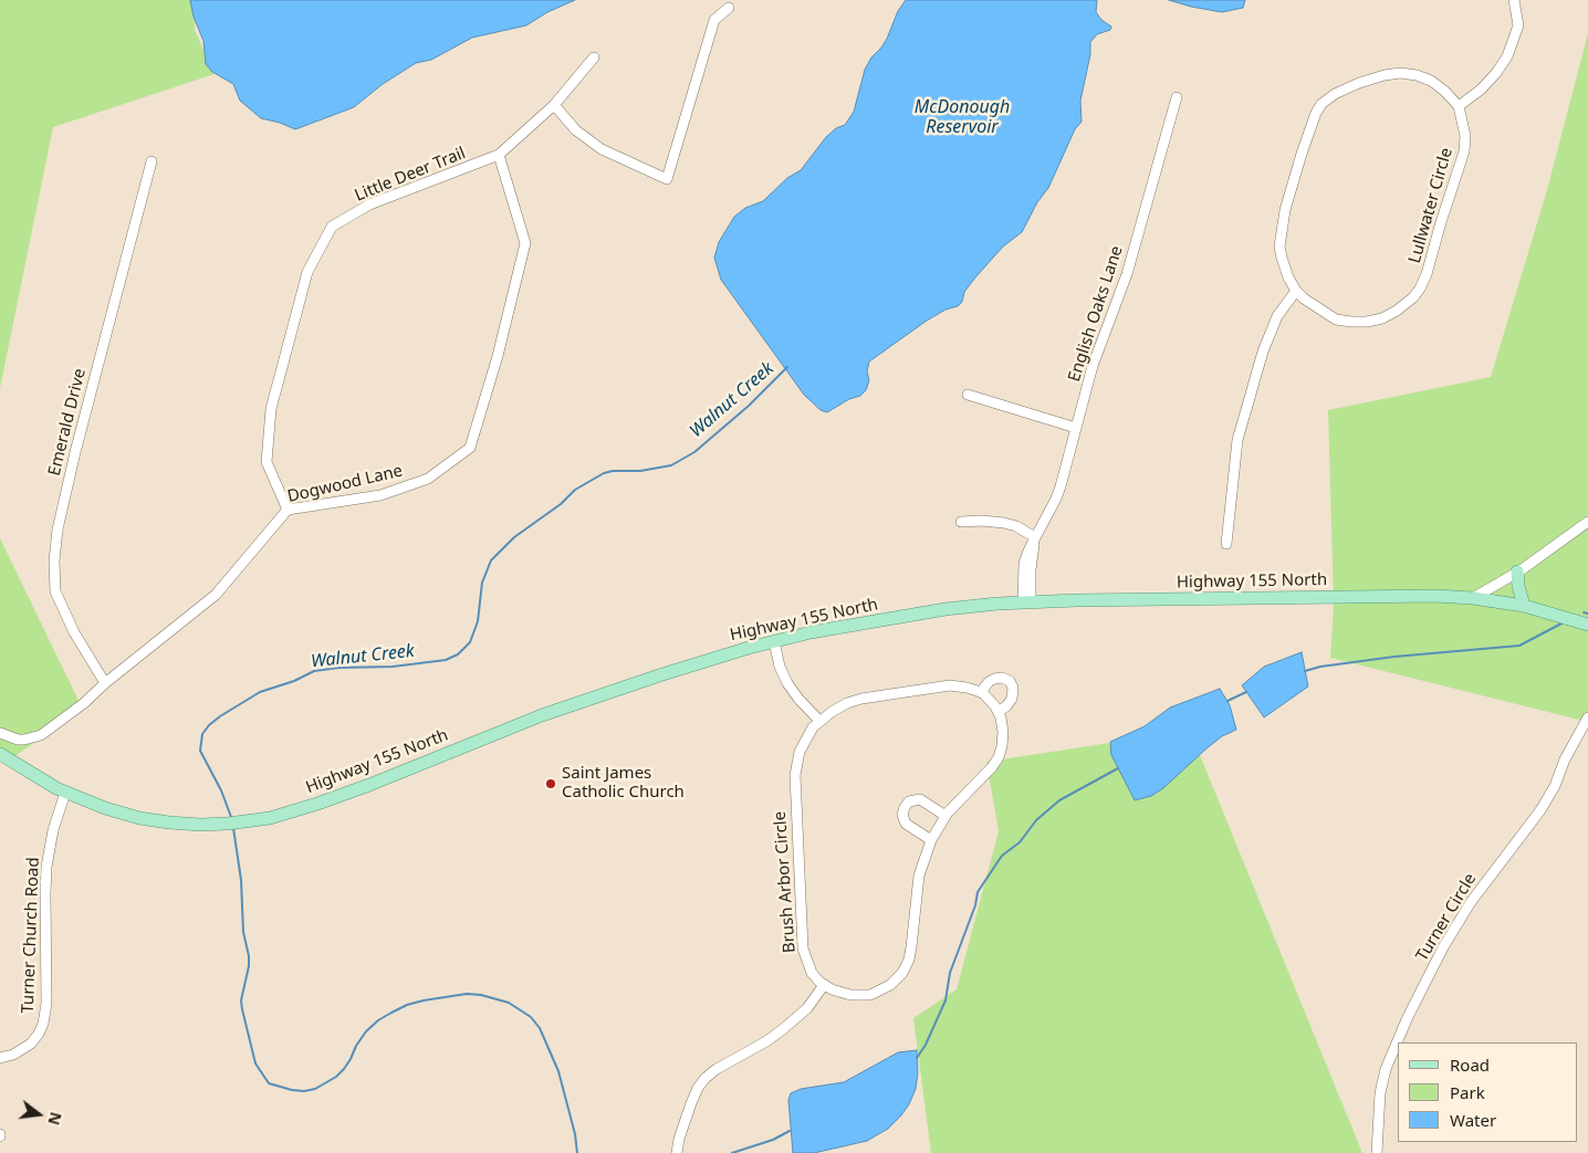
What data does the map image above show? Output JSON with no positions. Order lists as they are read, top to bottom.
{
  "streets": {
    "main road": ["Highway 155 North"],
    "street": [
      "Little Deer Trail",
      "Lullwater Circle",
      "English Oaks Lane",
      "Emerald Drive",
      "Dogwood Lane",
      "Brush Arbor Circle",
      "Turner Circle",
      "Turner Church Road"
    ]
  },
  "crossings": [
    ["Little Deer Trail", "Dogwood Lane"],
    ["English Oaks Lane", "Highway 155 North"],
    ["Emerald Drive", "Dogwood Lane"],
    ["Highway 155 North", "Turner Church Road"]
  ],
  "water": ["McDonough Reservoir", "Walnut Creek"],
  "places": ["Saint James Catholic Church"],
  "legend": ["Road", "Park", "Water"],
  "north": "right"
}
